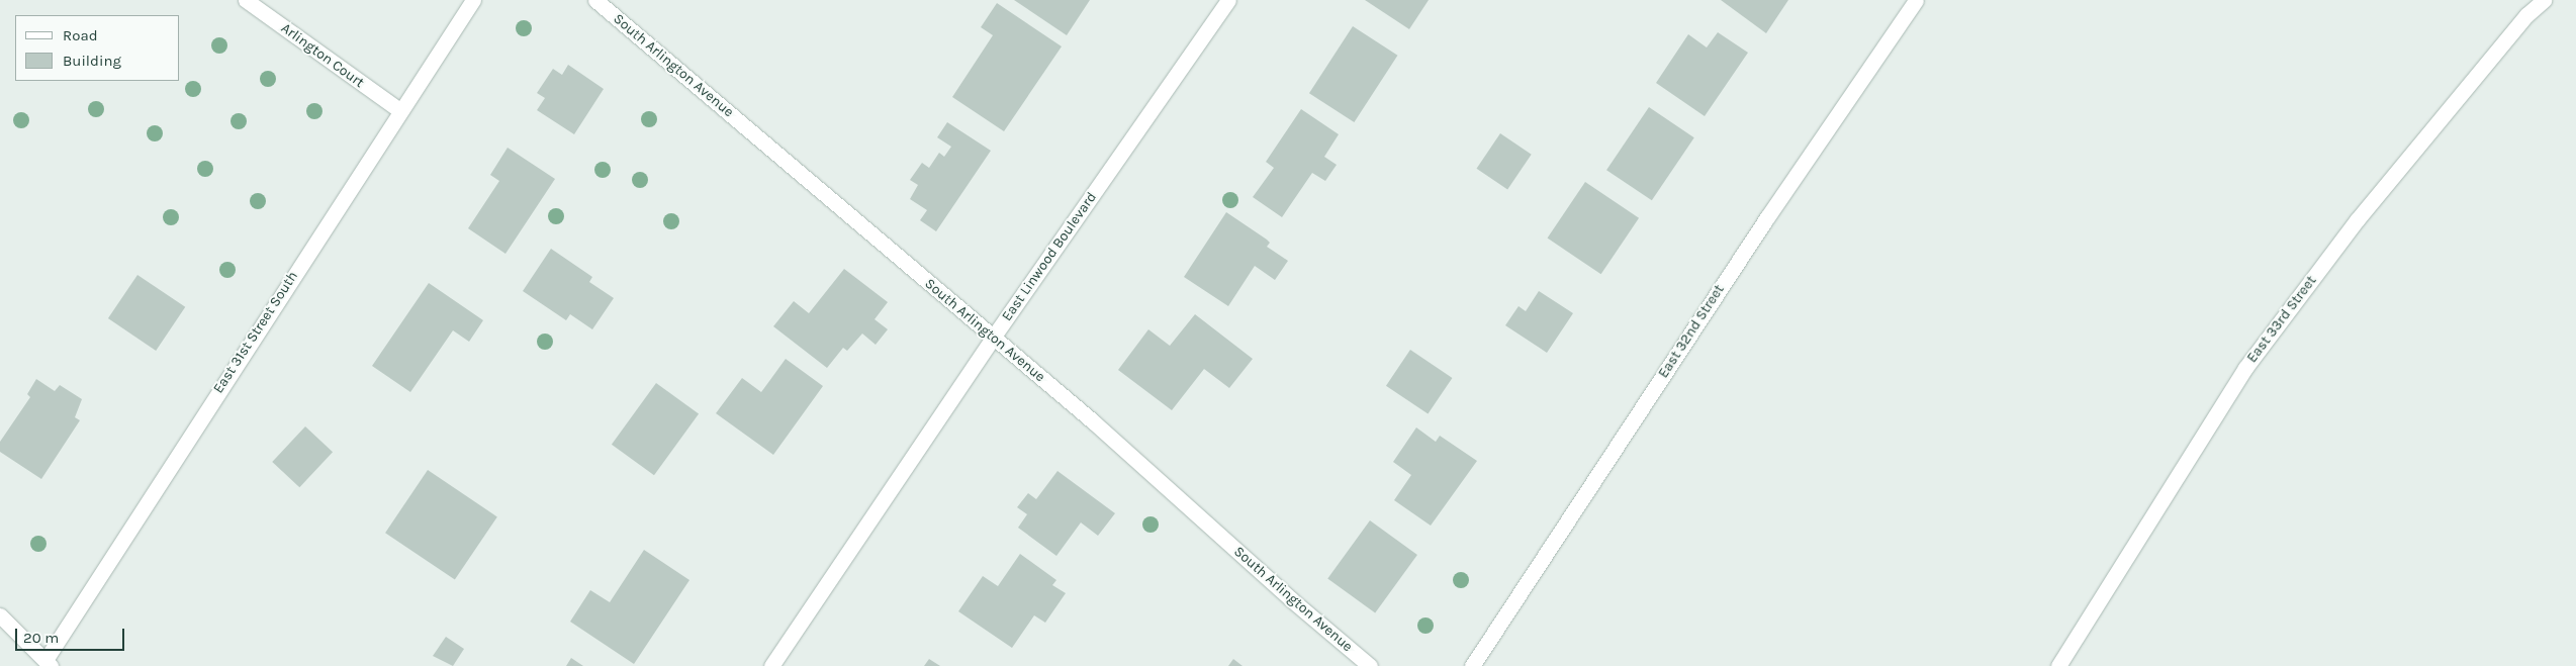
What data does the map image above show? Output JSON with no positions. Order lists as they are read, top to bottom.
{
  "streets": {
    "street": [
      "Arlington Court",
      "South Arlington Avenue",
      "East Linwood Boulevard",
      "East 33rd Street",
      "East 32nd Street",
      "East 31st Street South"
    ]
  },
  "crossings": [
    ["Arlington Court", "East 31st Street South"],
    ["South Arlington Avenue", "East Linwood Boulevard"]
  ],
  "legend": ["Road", "Building"],
  "scale_bar": "20 m"
}
